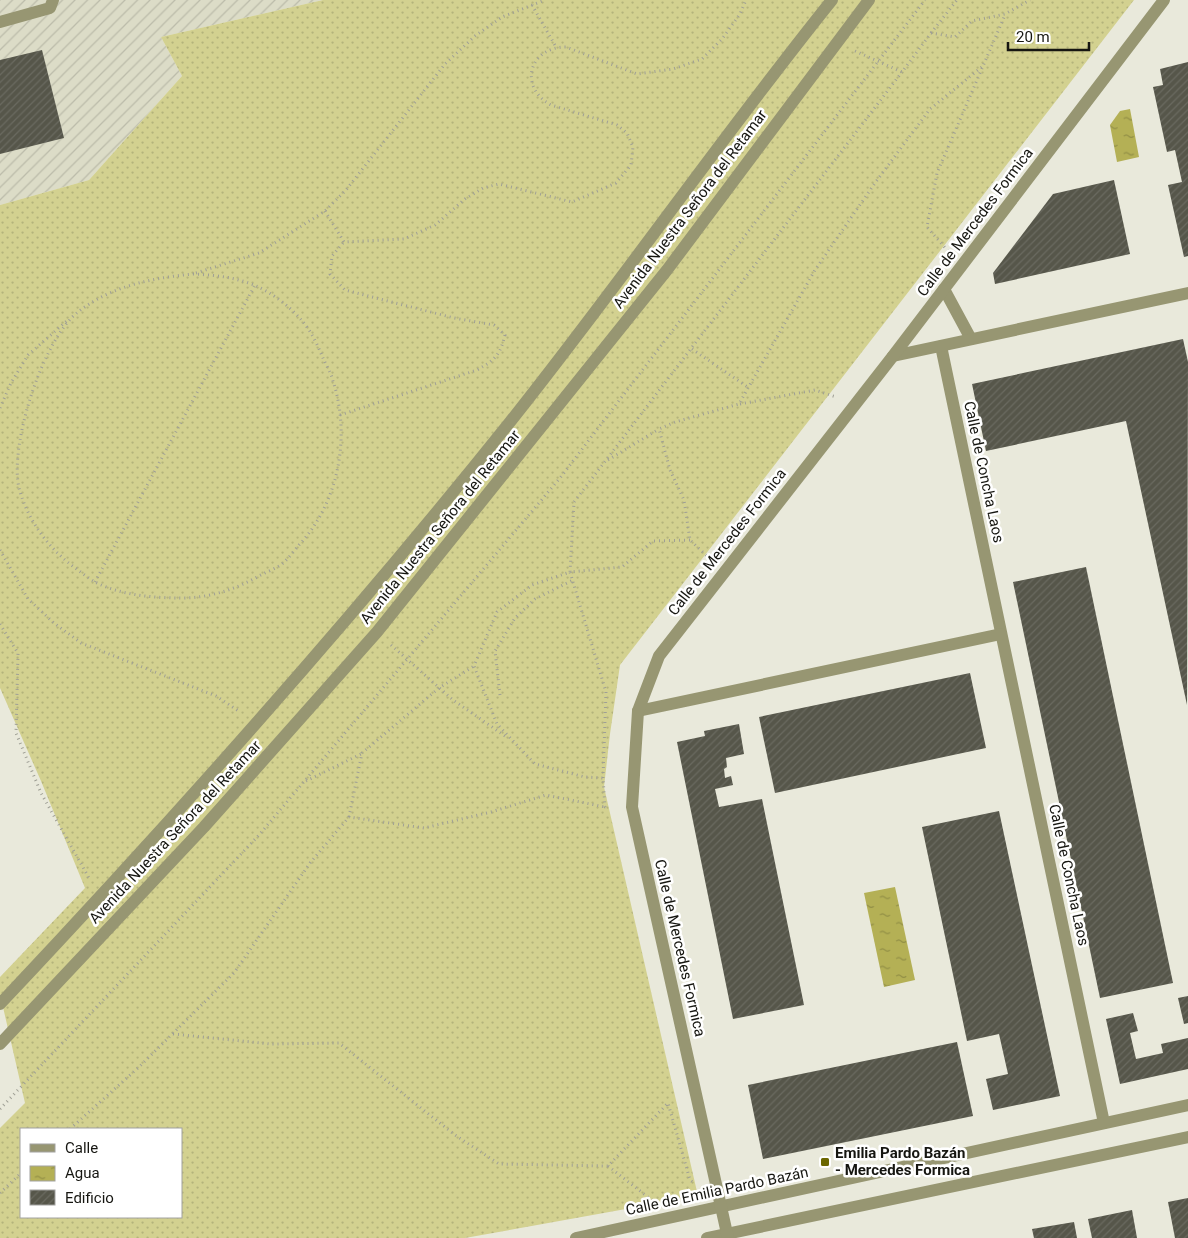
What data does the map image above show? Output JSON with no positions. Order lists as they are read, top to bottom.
{
  "streets": {
    "street": [
      "Avenida Nuestra Señora del Retamar",
      "Calle de Mercedes Formica",
      "Calle de Concha Laos",
      "Calle de Emilia Pardo Bazán"
    ]
  },
  "crossings": [
    ["Calle de Mercedes Formica", "Calle de Emilia Pardo Bazán"],
    ["Calle de Concha Laos", "Calle de Emilia Pardo Bazán"]
  ],
  "places": {
    "transit": ["Emilia Pardo Bazán - Mercedes Formica"]
  },
  "legend": ["Calle", "Agua", "Edificio"],
  "scale_bar": "20 m"
}
